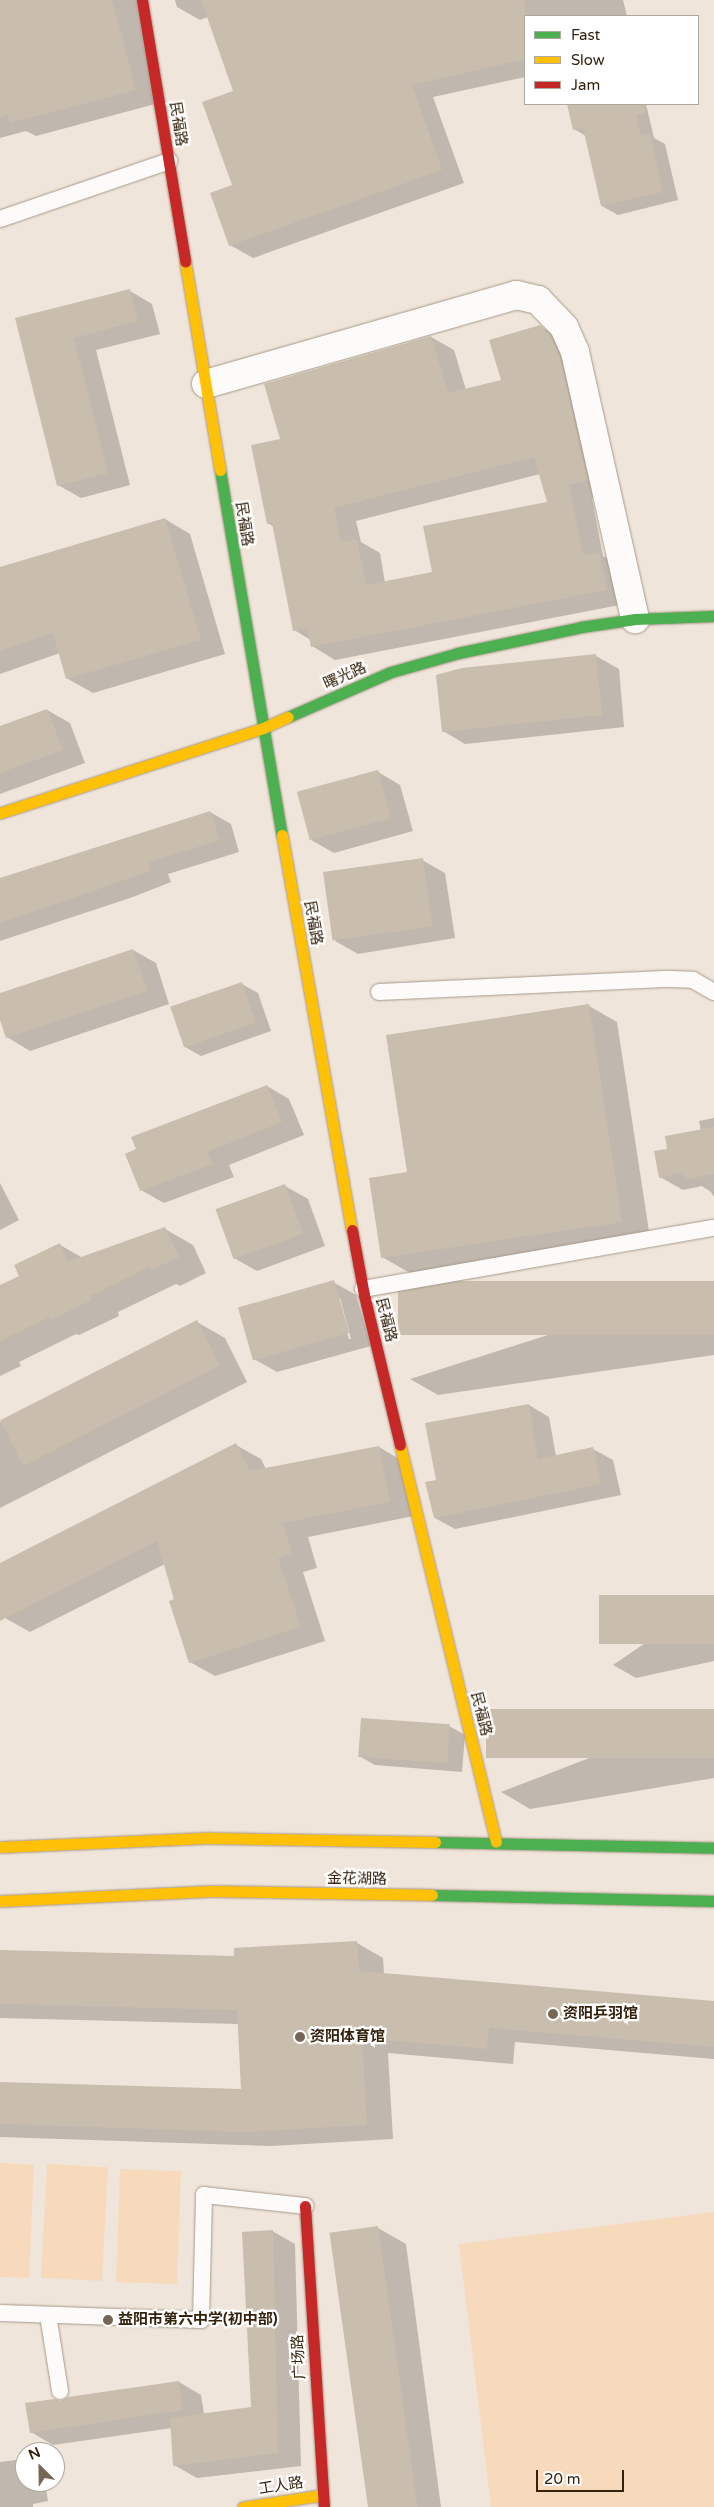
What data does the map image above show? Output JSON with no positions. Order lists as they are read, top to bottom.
{
  "streets": {
    "street": [
      "民福路",
      "曙光路",
      "金花湖路",
      "广场路",
      "工人路"
    ]
  },
  "crossings": [
    ["民福路", "曙光路"],
    ["广场路", "工人路"]
  ],
  "places": ["资阳乒羽馆", "资阳体育馆", "益阳市第六中学(初中部)"],
  "legend": ["Fast", "Slow", "Jam"],
  "scale_bar": "20 m",
  "north": "top left"
}
